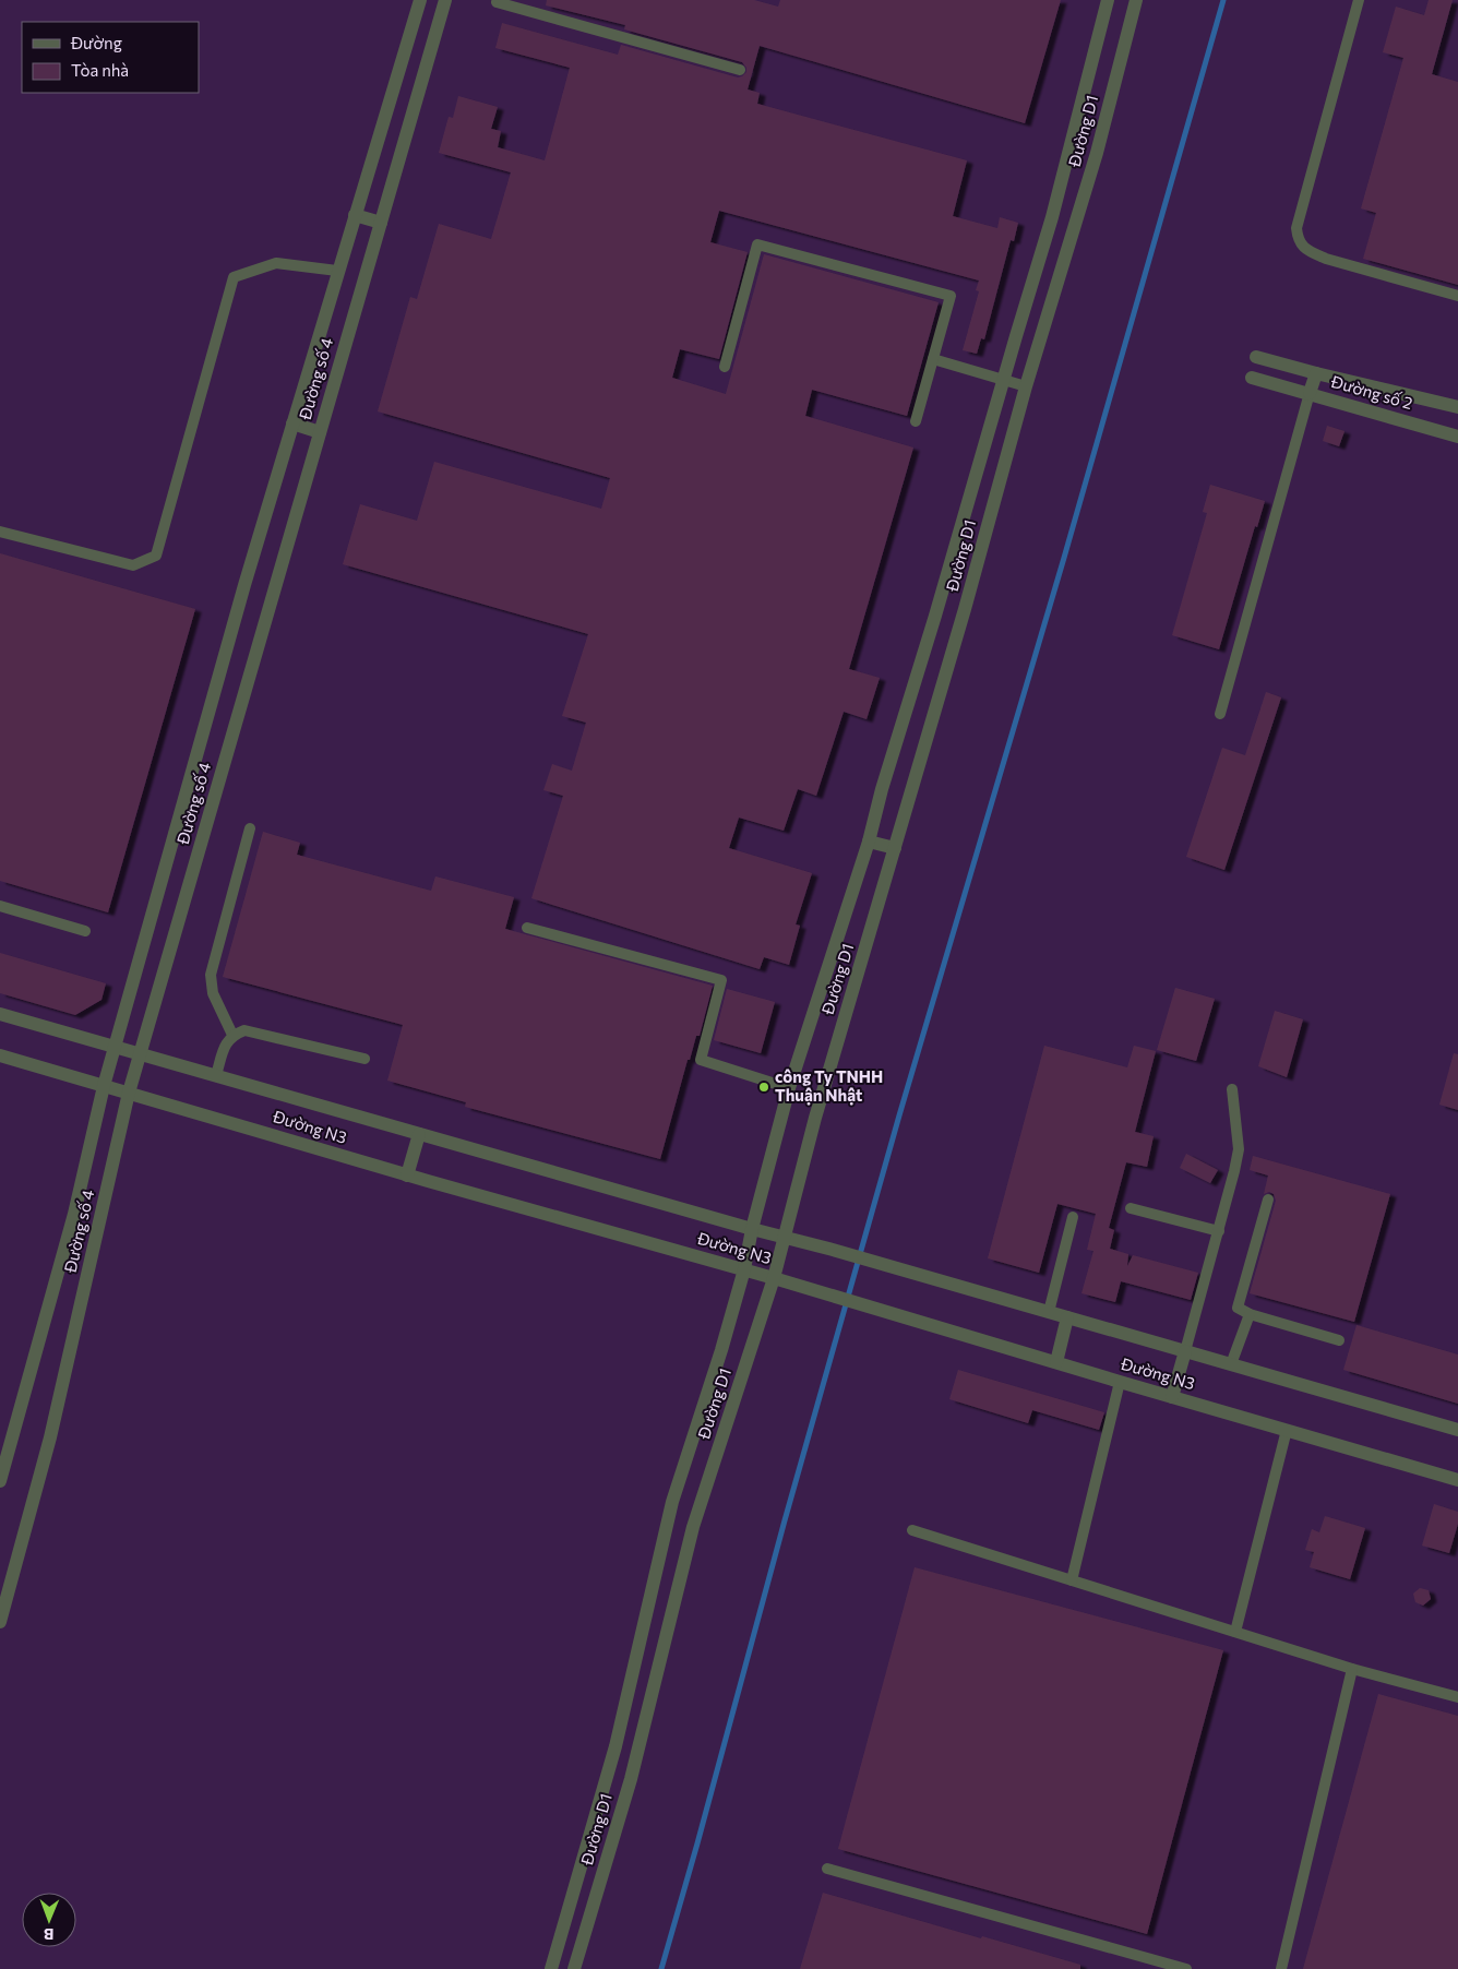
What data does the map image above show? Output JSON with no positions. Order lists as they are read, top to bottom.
{
  "streets": {
    "street": [
      "Đường D1",
      "Đường số 4",
      "Đường số 2",
      "Đường N3"
    ]
  },
  "crossings": [
    ["Đường D1", "Đường N3"],
    ["Đường số 4", "Đường N3"]
  ],
  "places": ["công Ty TNHH Thuận Nhật"],
  "legend": ["Đường", "Tòa nhà"],
  "north": "bottom"
}
